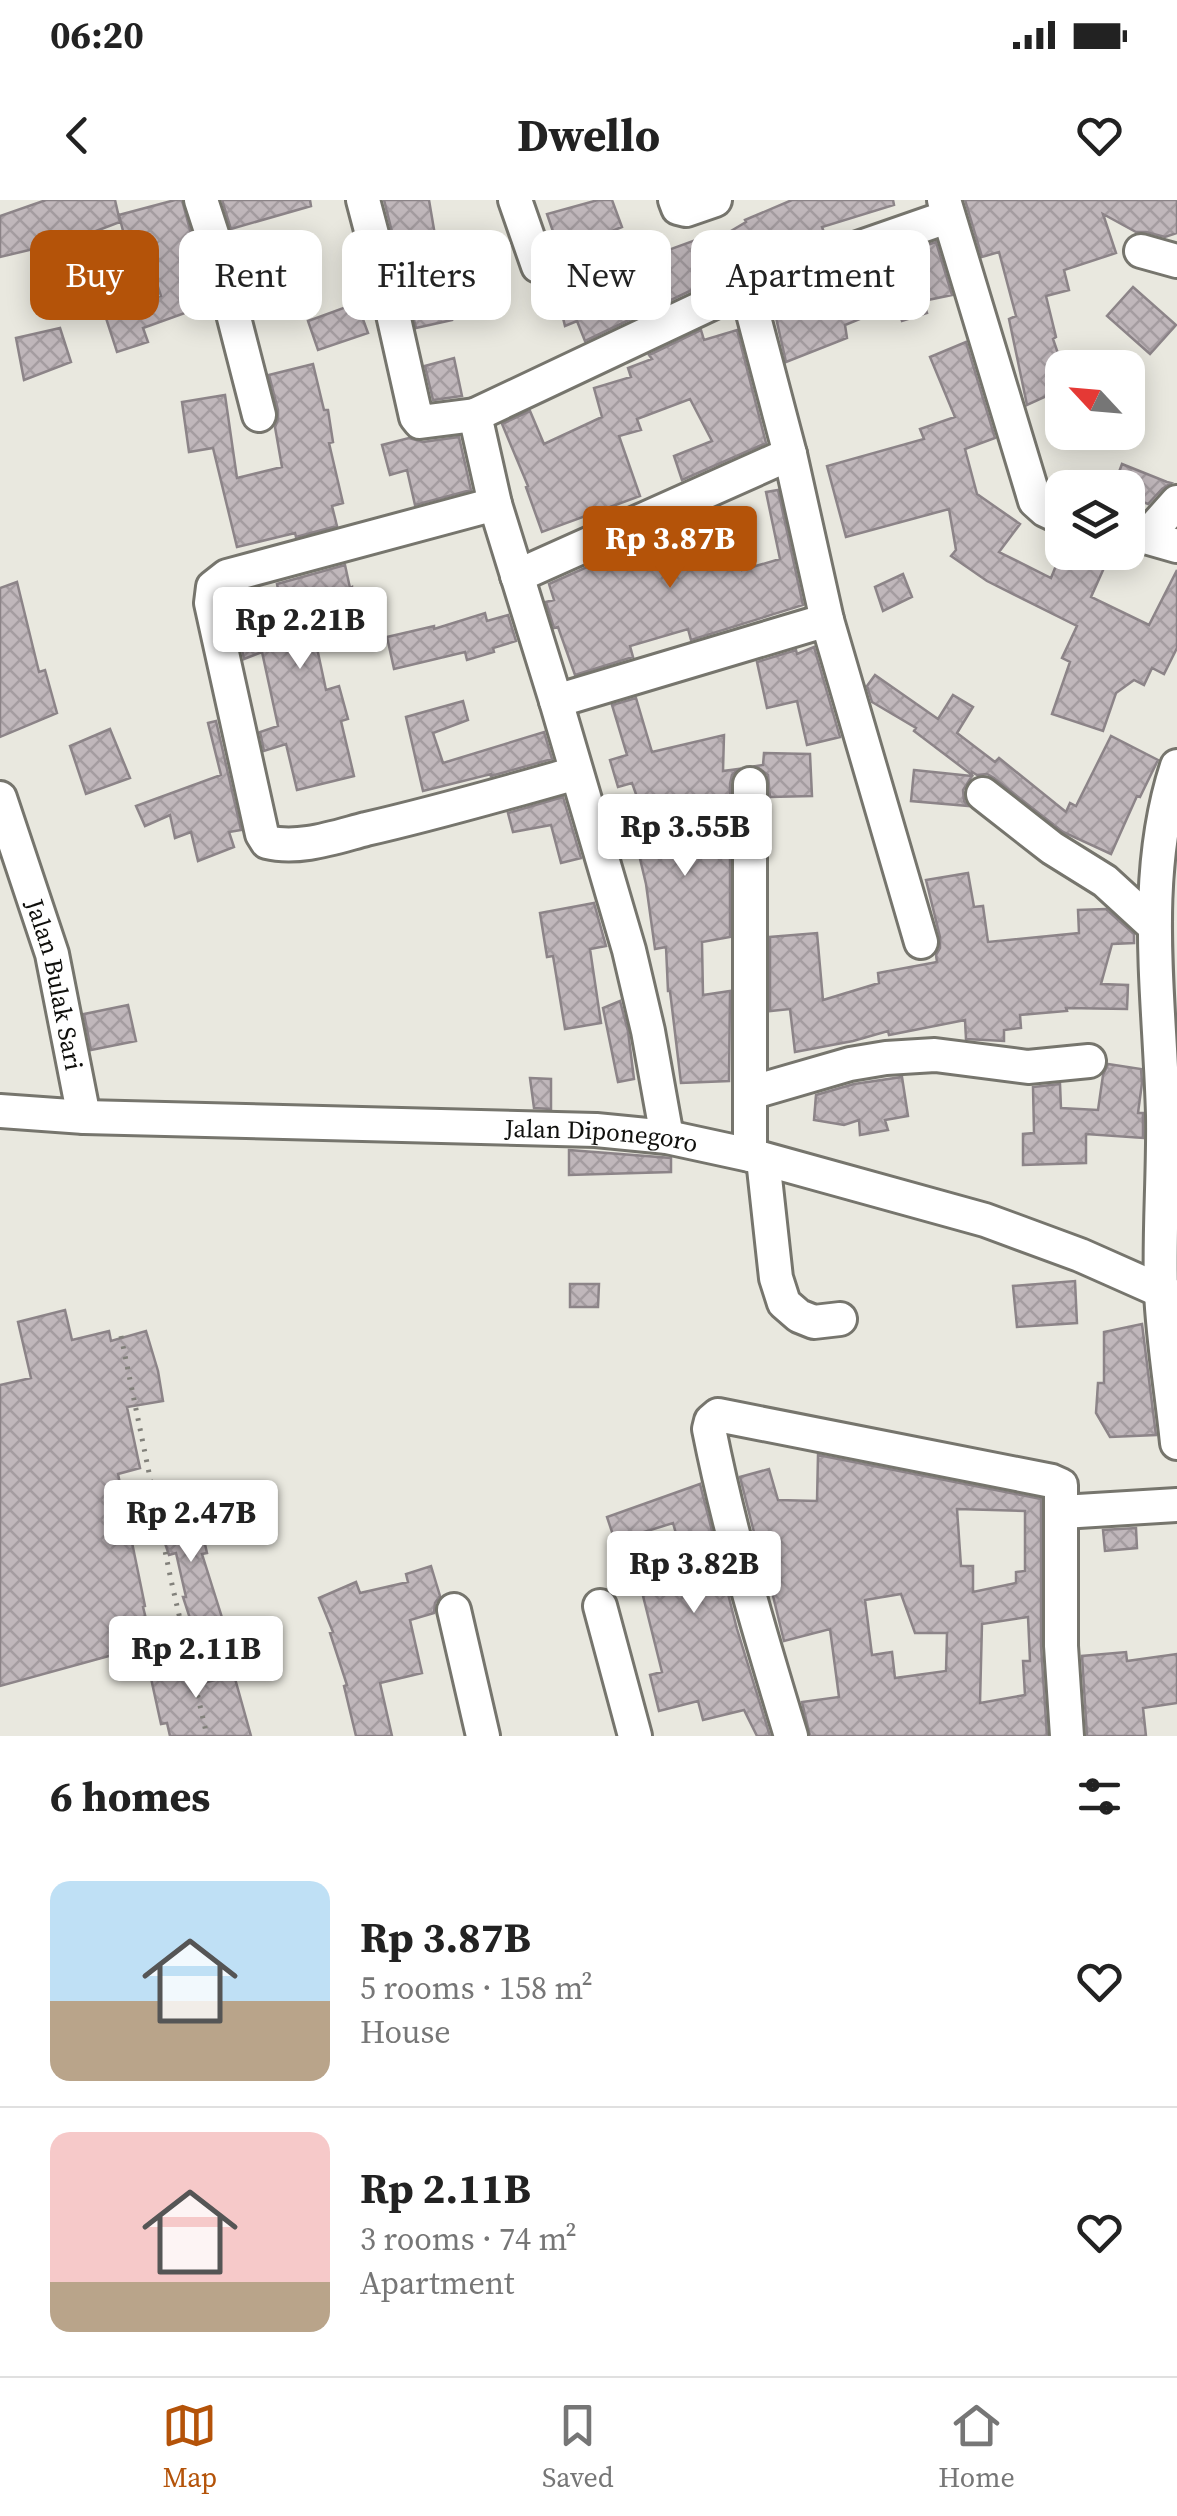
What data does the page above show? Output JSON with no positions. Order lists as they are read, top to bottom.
{
  "streets": {
    "street": ["Jalan Bulak Sari", "Jalan Diponegoro"]
  },
  "crossings": [
    ["Jalan Bulak Sari", "Jalan Diponegoro"]
  ],
  "north": "top left",
  "page": {
    "status": "06:20",
    "header": "Dwello",
    "chip": [
      "Buy",
      "Rent",
      "Filters",
      "New",
      "Apartment"
    ],
    "price": [
      "Rp 3.87B",
      "Rp 2.21B",
      "Rp 3.55B",
      "Rp 2.47B",
      "Rp 3.82B",
      "Rp 2.11B"
    ],
    "heading": "6 homes",
    "list": [
      {
        "name": "Rp 3.87B",
        "note": "5 rooms · 158 m² · House"
      },
      {
        "name": "Rp 2.11B",
        "note": "3 rooms · 74 m² · Apartment"
      }
    ],
    "tabs": ["Map", "Saved", "Home"]
  }
}
